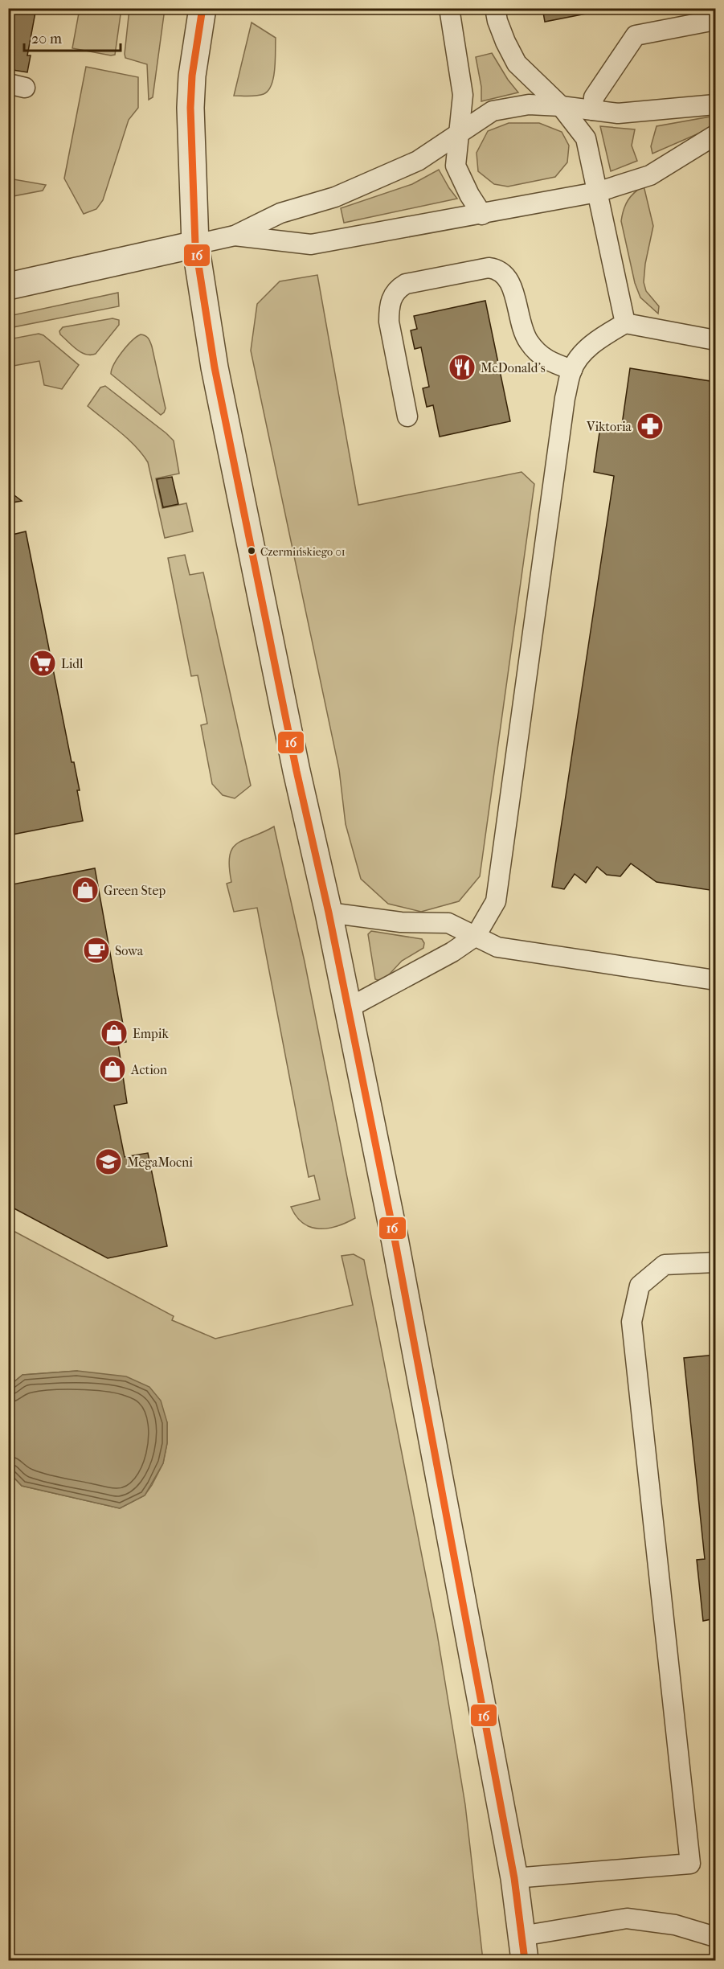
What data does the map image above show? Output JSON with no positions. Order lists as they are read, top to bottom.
{
  "places": {
    "restaurant": ["McDonald's"],
    "pharmacy": ["Viktoria"],
    "other": ["Czermińskiego 01"],
    "supermarket": ["Lidl"],
    "shop": ["Green Step", "Empik", "Action"],
    "cafe": ["Sowa"],
    "school or university": ["MegaMocni"]
  },
  "lines": ["transit line 16"],
  "scale_bar": "20 m"
}
